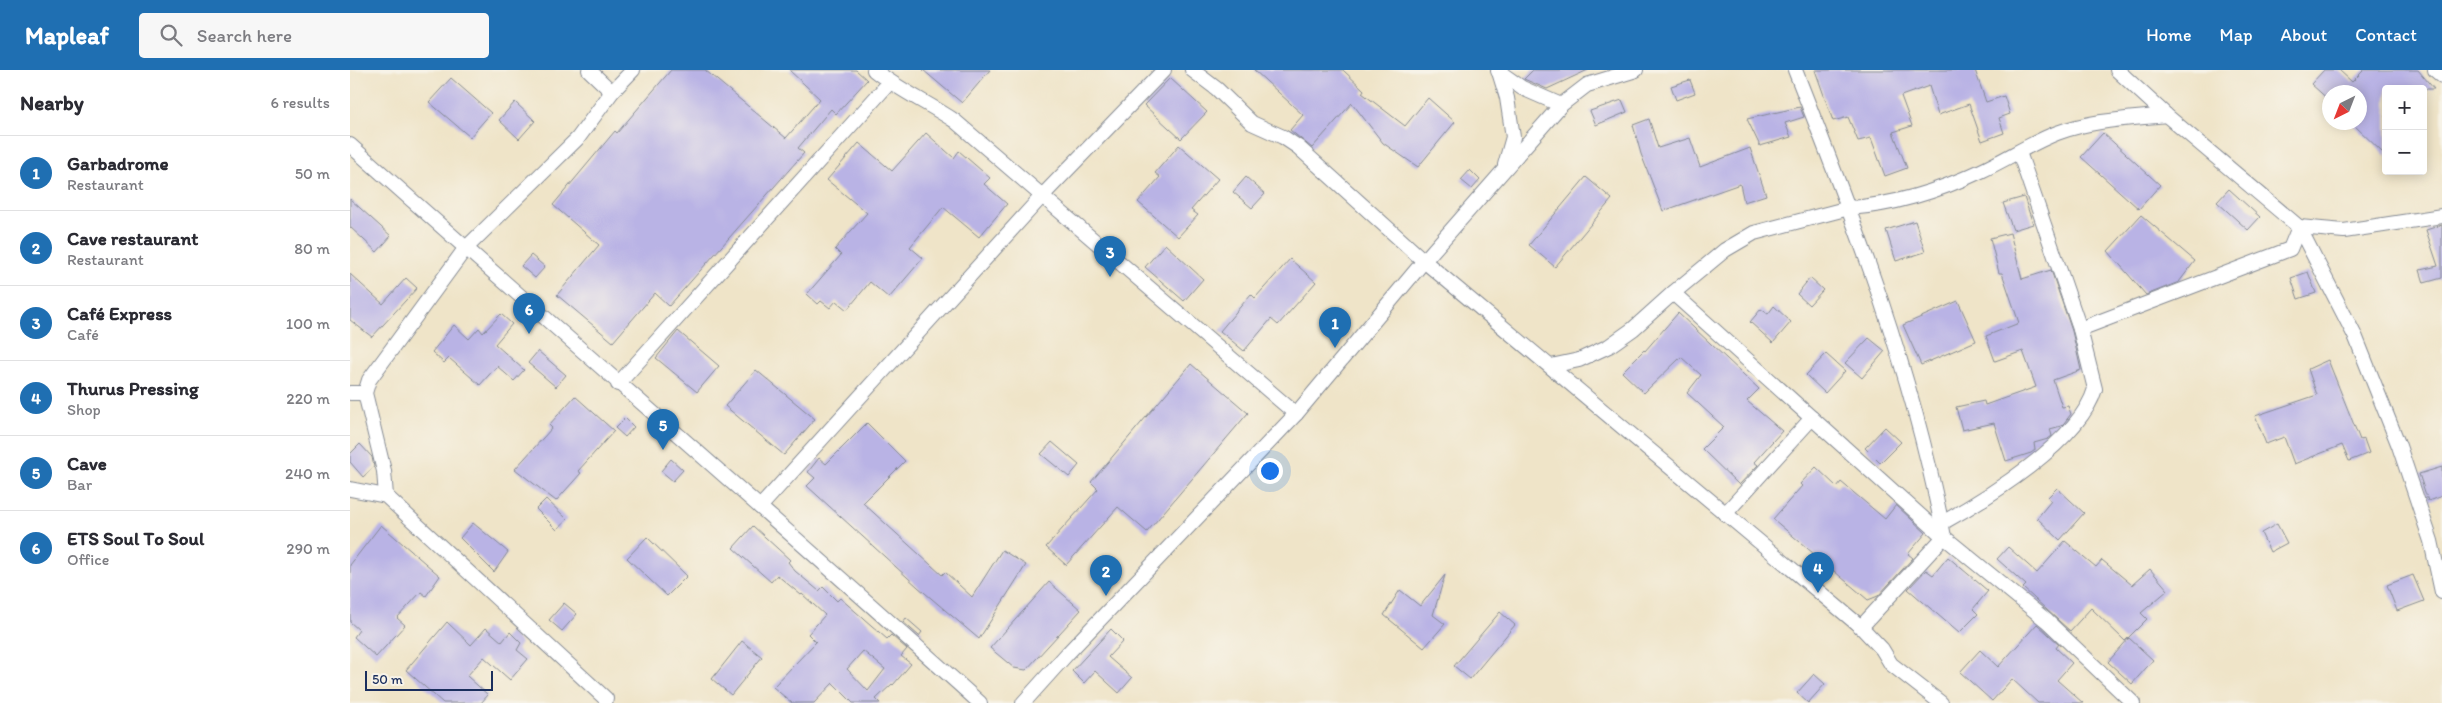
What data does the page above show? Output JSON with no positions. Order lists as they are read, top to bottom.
{
  "scale_bar": "50 m",
  "north": "bottom left",
  "page": {
    "header": "Mapleaf",
    "search": "Search here",
    "nav": [
      "Home",
      "Map",
      "About",
      "Contact"
    ],
    "heading": ["Nearby", "6 results"],
    "map_buttons": ["+", "−"],
    "list": [
      {
        "mark": "1",
        "name": "Garbadrome",
        "note": "Restaurant",
        "value": "50 m"
      },
      {
        "mark": "2",
        "name": "Cave restaurant",
        "note": "Restaurant",
        "value": "80 m"
      },
      {
        "mark": "3",
        "name": "Café Express",
        "note": "Café",
        "value": "100 m"
      },
      {
        "mark": "4",
        "name": "Thurus Pressing",
        "note": "Shop",
        "value": "220 m"
      },
      {
        "mark": "5",
        "name": "Cave",
        "note": "Bar",
        "value": "240 m"
      },
      {
        "mark": "6",
        "name": "ETS Soul To Soul",
        "note": "Office",
        "value": "290 m"
      }
    ],
    "pins": [
      "3",
      "6",
      "1",
      "5",
      "4",
      "2"
    ],
    "scale": "50 m"
  }
}
